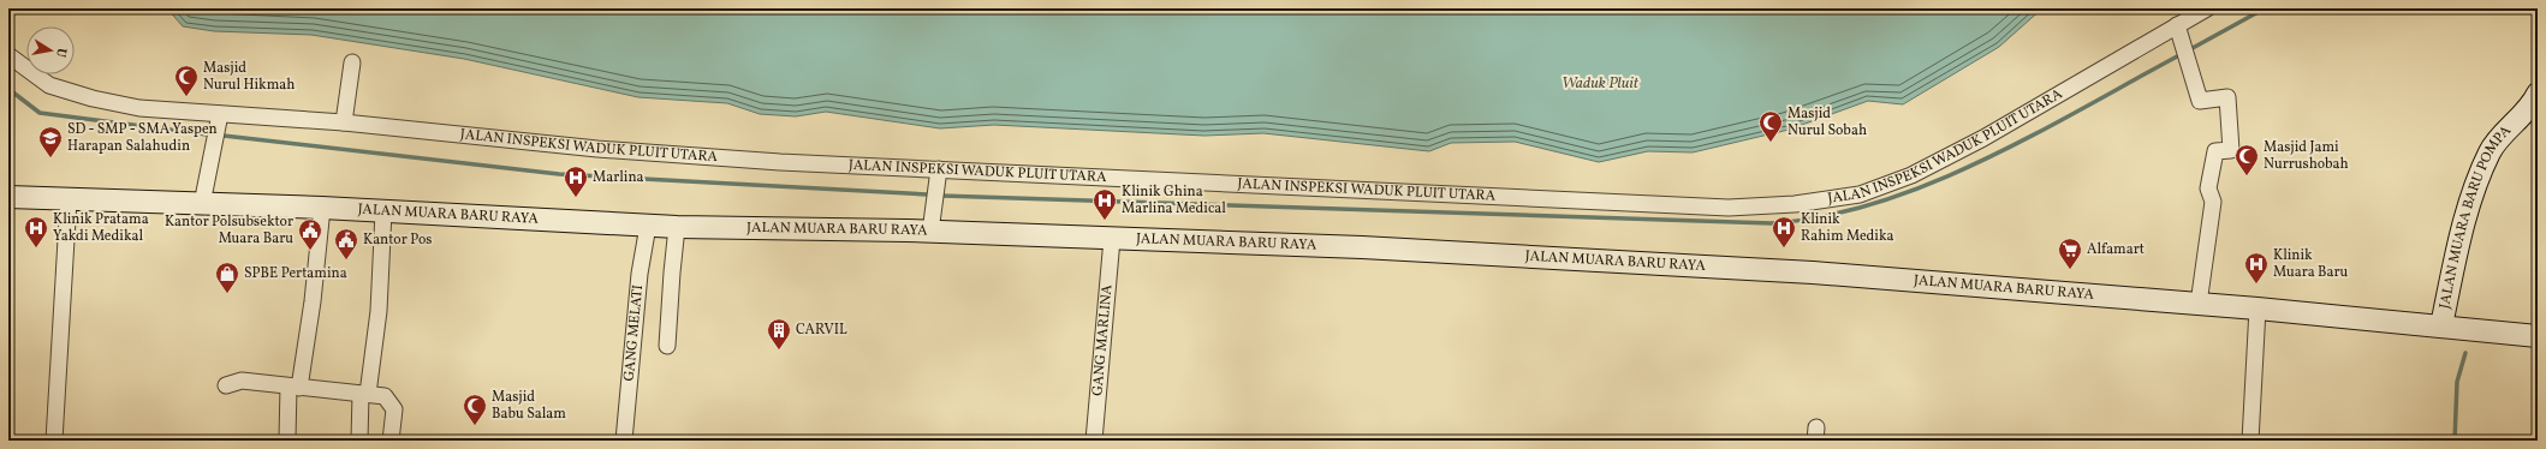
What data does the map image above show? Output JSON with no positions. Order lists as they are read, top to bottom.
{
  "streets": {
    "street": [
      "JALAN INSPEKSI WADUK PLUIT UTARA",
      "JALAN MUARA BARU RAYA",
      "JALAN MUARA BARU POMPA",
      "GANG MELATI",
      "GANG MARLINA"
    ]
  },
  "crossings": [
    ["JALAN MUARA BARU RAYA", "JALAN MUARA BARU POMPA"],
    ["JALAN MUARA BARU RAYA", "GANG MELATI"],
    ["JALAN MUARA BARU RAYA", "GANG MARLINA"]
  ],
  "water": ["Waduk Pluit"],
  "places": {
    "mosque": [
      "Masjid Nurul Hikmah",
      "Masjid Nurul Sobah",
      "Masjid Jami Nurrushobah",
      "Masjid Babu Salam"
    ],
    "school or university": ["SD - SMP - SMA Yaspen Harapan Salahudin"],
    "hospital": [
      "Marlina",
      "Klinik Ghina Marlina Medical",
      "Klinik Pratama Yakdi Medikal",
      "Klinik Rahim Medika",
      "Klinik Muara Baru"
    ],
    "public building": ["Kantor Polsubsektor Muara Baru", "Kantor Pos"],
    "supermarket": ["Alfamart"],
    "shop": ["SPBE Pertamina"],
    "building": ["CARVIL"]
  },
  "north": "right"
}
